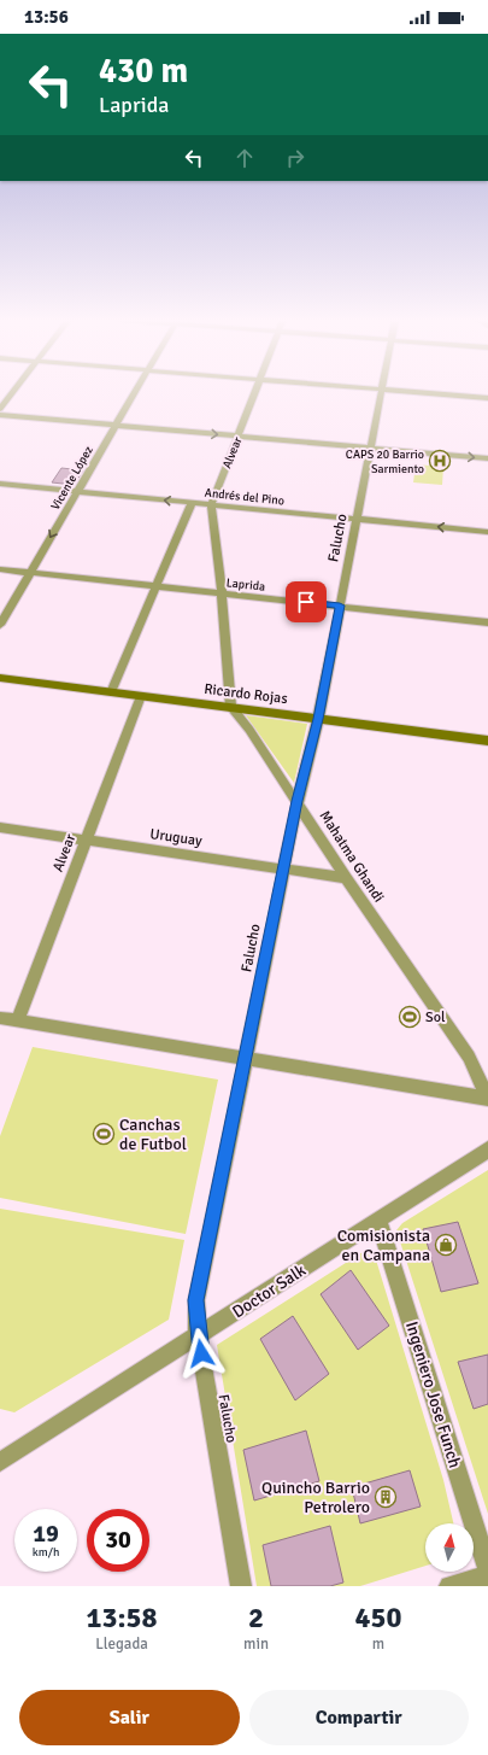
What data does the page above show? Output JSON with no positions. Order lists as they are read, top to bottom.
{
  "streets": {
    "street": [
      "Alvear",
      "Vicente López",
      "Andrés del Pino",
      "Falucho",
      "Laprida",
      "Ricardo Rojas",
      "Uruguay",
      "Mahatma Ghandi",
      "Doctor Salk",
      "Ingeniero Jose Funch"
    ]
  },
  "crossings": [
    ["Alvear", "Andrés del Pino"],
    ["Alvear", "Ricardo Rojas"],
    ["Alvear", "Uruguay"],
    ["Alvear", "Mahatma Ghandi"],
    ["Vicente López", "Andrés del Pino"],
    ["Vicente López", "Laprida"],
    ["Andrés del Pino", "Falucho"],
    ["Andrés del Pino", "Mahatma Ghandi"],
    ["Falucho", "Laprida"],
    ["Falucho", "Ricardo Rojas"],
    ["Falucho", "Uruguay"],
    ["Falucho", "Mahatma Ghandi"],
    ["Falucho", "Doctor Salk"],
    ["Laprida", "Mahatma Ghandi"],
    ["Ricardo Rojas", "Mahatma Ghandi"],
    ["Uruguay", "Mahatma Ghandi"],
    ["Doctor Salk", "Ingeniero Jose Funch"]
  ],
  "places": {
    "hospital": ["CAPS 20 Barrio Sarmiento"],
    "sports": ["Sol", "Canchas de Futbol"],
    "shop": ["Comisionista en Campana"],
    "building": ["Quincho Barrio Petrolero"]
  },
  "north": "top",
  "page": {
    "status": "13:56",
    "turn": ["430 m", "Laprida"],
    "speed": "19 km/h",
    "limit": "30",
    "eta": [
      "13:58",
      "Llegada",
      "2",
      "min",
      "450",
      "m"
    ],
    "buttons": ["Salir", "Compartir"]
  }
}
